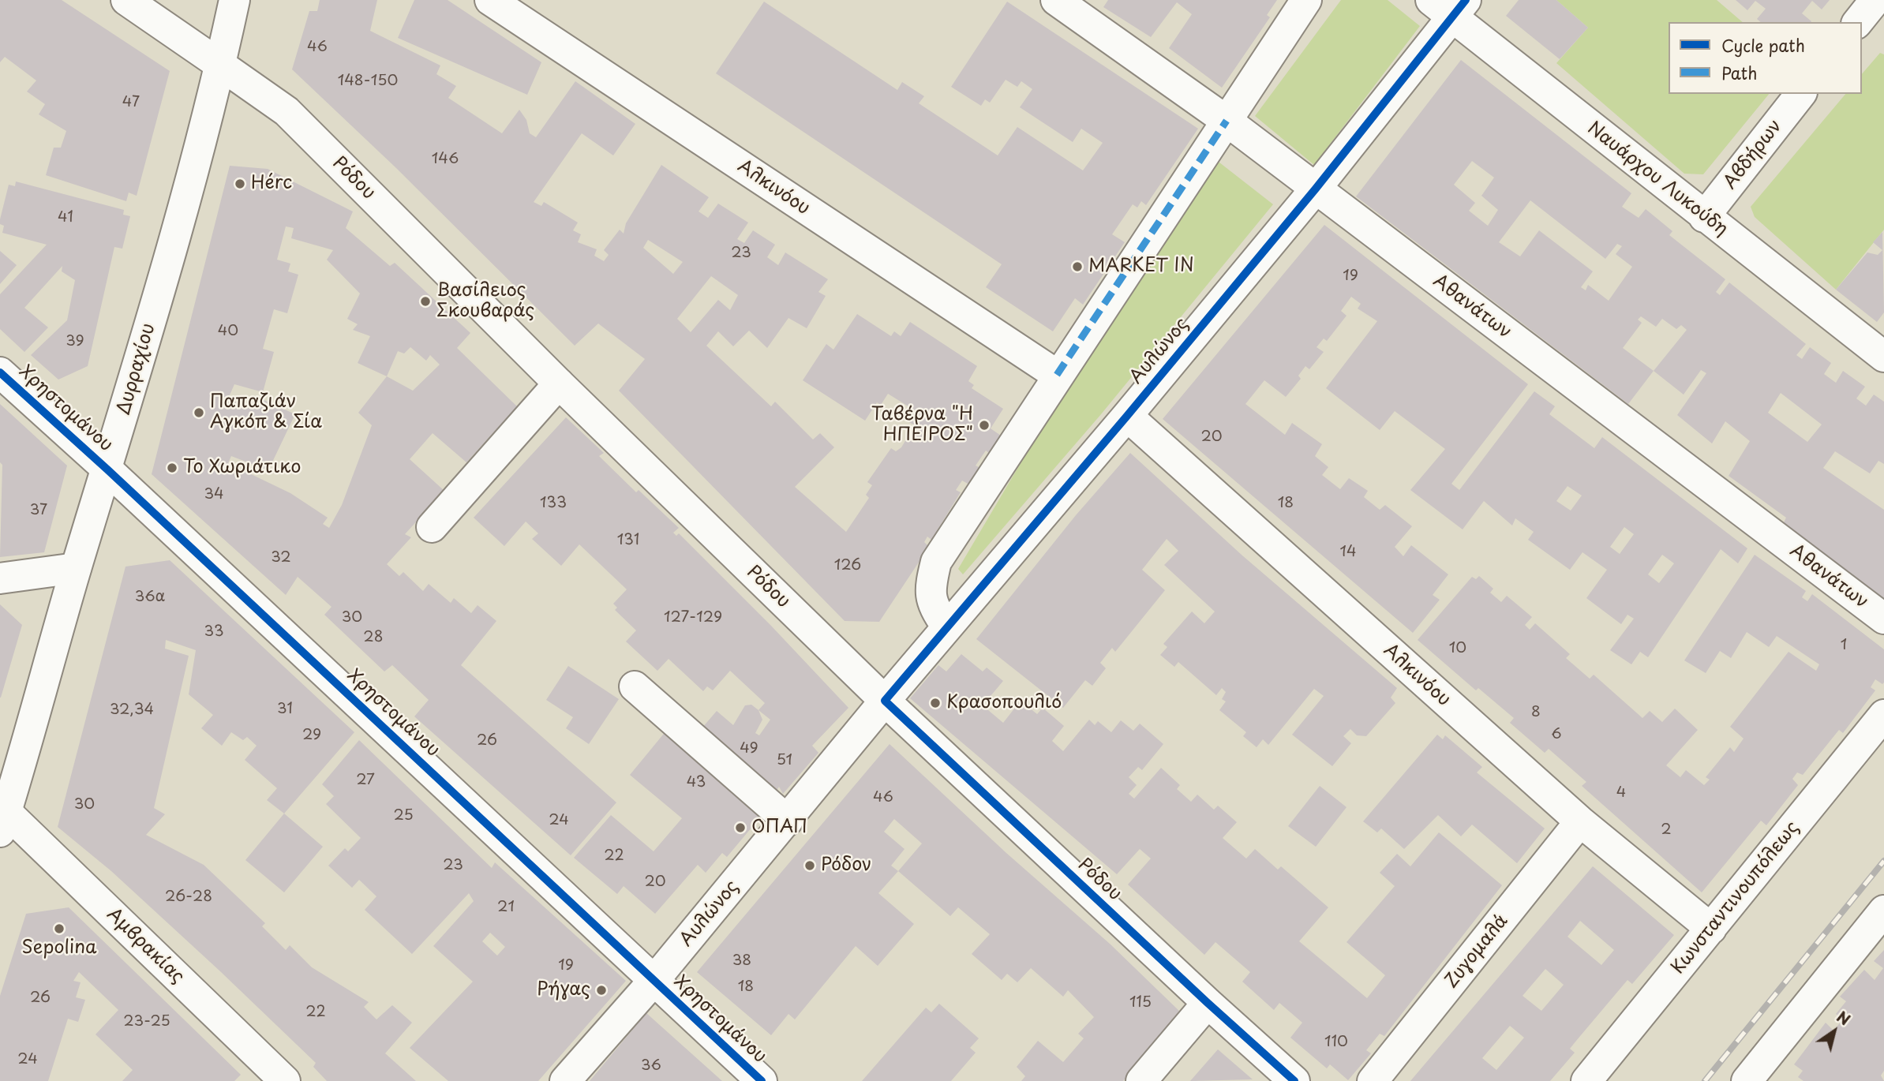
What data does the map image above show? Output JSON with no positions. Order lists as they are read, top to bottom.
{
  "streets": {
    "street": [
      "Αβδήρων",
      "Ρόδου",
      "Ναυάρχου Λυκούδη",
      "Αλκινόου",
      "Αθανάτων",
      "Αυλώνος",
      "Δυρραχίου",
      "Χρηστομάνου",
      "Κωνσταντινουπόλεως",
      "Αμβρακίας",
      "Ζυγομαλά"
    ]
  },
  "crossings": [
    ["Αβδήρων", "Ναυάρχου Λυκούδη"],
    ["Ρόδου", "Αυλώνος"],
    ["Ρόδου", "Δυρραχίου"],
    ["Ναυάρχου Λυκούδη", "Αυλώνος"],
    ["Αλκινόου", "Αυλώνος"],
    ["Αλκινόου", "Κωνσταντινουπόλεως"],
    ["Αλκινόου", "Ζυγομαλά"],
    ["Αθανάτων", "Αυλώνος"],
    ["Αυλώνος", "Χρηστομάνου"],
    ["Δυρραχίου", "Χρηστομάνου"],
    ["Δυρραχίου", "Αμβρακίας"]
  ],
  "places": [
    "Hérc",
    "MARKET IN",
    "Βασίλειος Σκουβαράς",
    "Παπαζιάν Αγκόπ & Σία",
    "Ταβέρνα \"Η ΗΠΕΙΡΟΣ\"",
    "Το Χωριάτικο",
    "Κρασοπουλιό",
    "ΟΠΑΠ",
    "Ρόδον",
    "Sepolina",
    "Ρήγας"
  ],
  "house_numbers": [
    "46",
    "148-150",
    "47",
    "146",
    "41",
    "23",
    "19",
    "40",
    "39",
    "20",
    "34",
    "133",
    "18",
    "37",
    "131",
    "14",
    "32",
    "126",
    "36α",
    "30",
    "127-129",
    "33",
    "28",
    "1",
    "10",
    "31",
    "32,34",
    "8",
    "6",
    "29",
    "26",
    "49",
    "51",
    "27",
    "43",
    "4",
    "46",
    "30",
    "25",
    "24",
    "2",
    "22",
    "23",
    "20",
    "26-28",
    "21",
    "38",
    "19",
    "18",
    "26",
    "115",
    "22",
    "23-25",
    "110",
    "24",
    "36"
  ],
  "legend": ["Cycle path", "Path"],
  "north": "top right"
}
